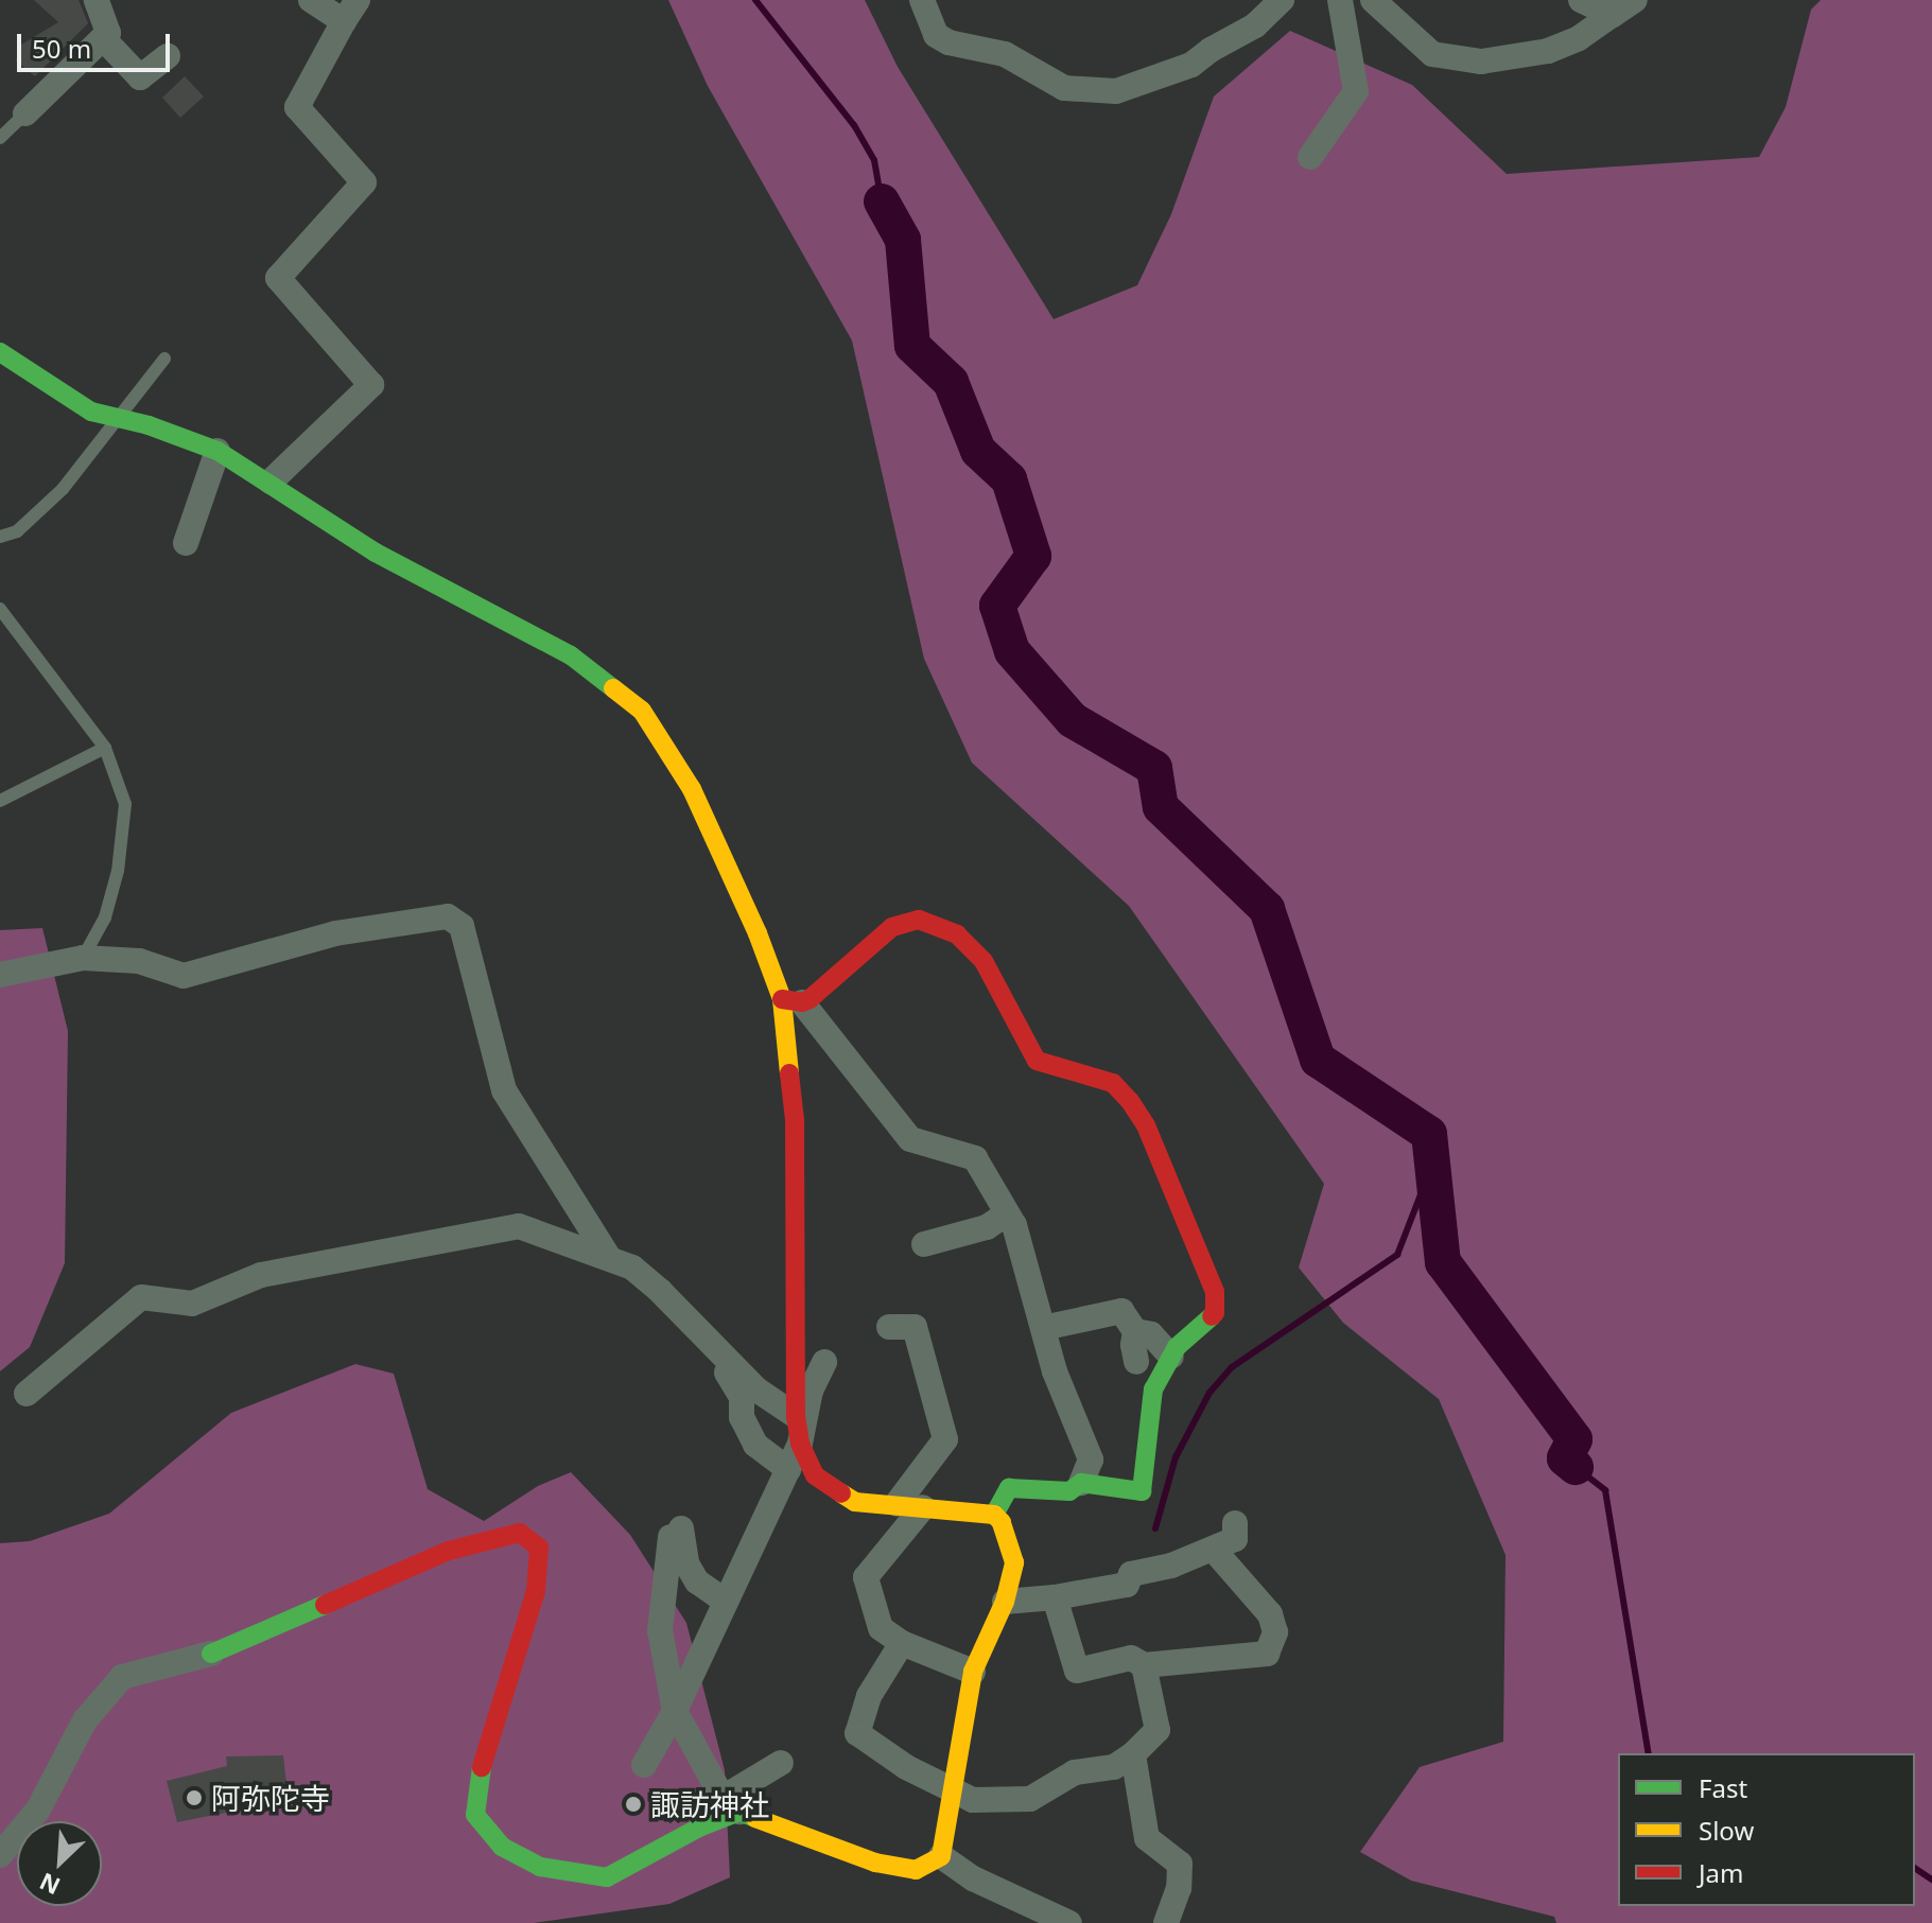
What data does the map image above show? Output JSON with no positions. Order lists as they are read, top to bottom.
{
  "places": ["阿弥陀寺", "諏訪神社"],
  "legend": ["Fast", "Slow", "Jam"],
  "scale_bar": "50 m",
  "north": "bottom left"
}
